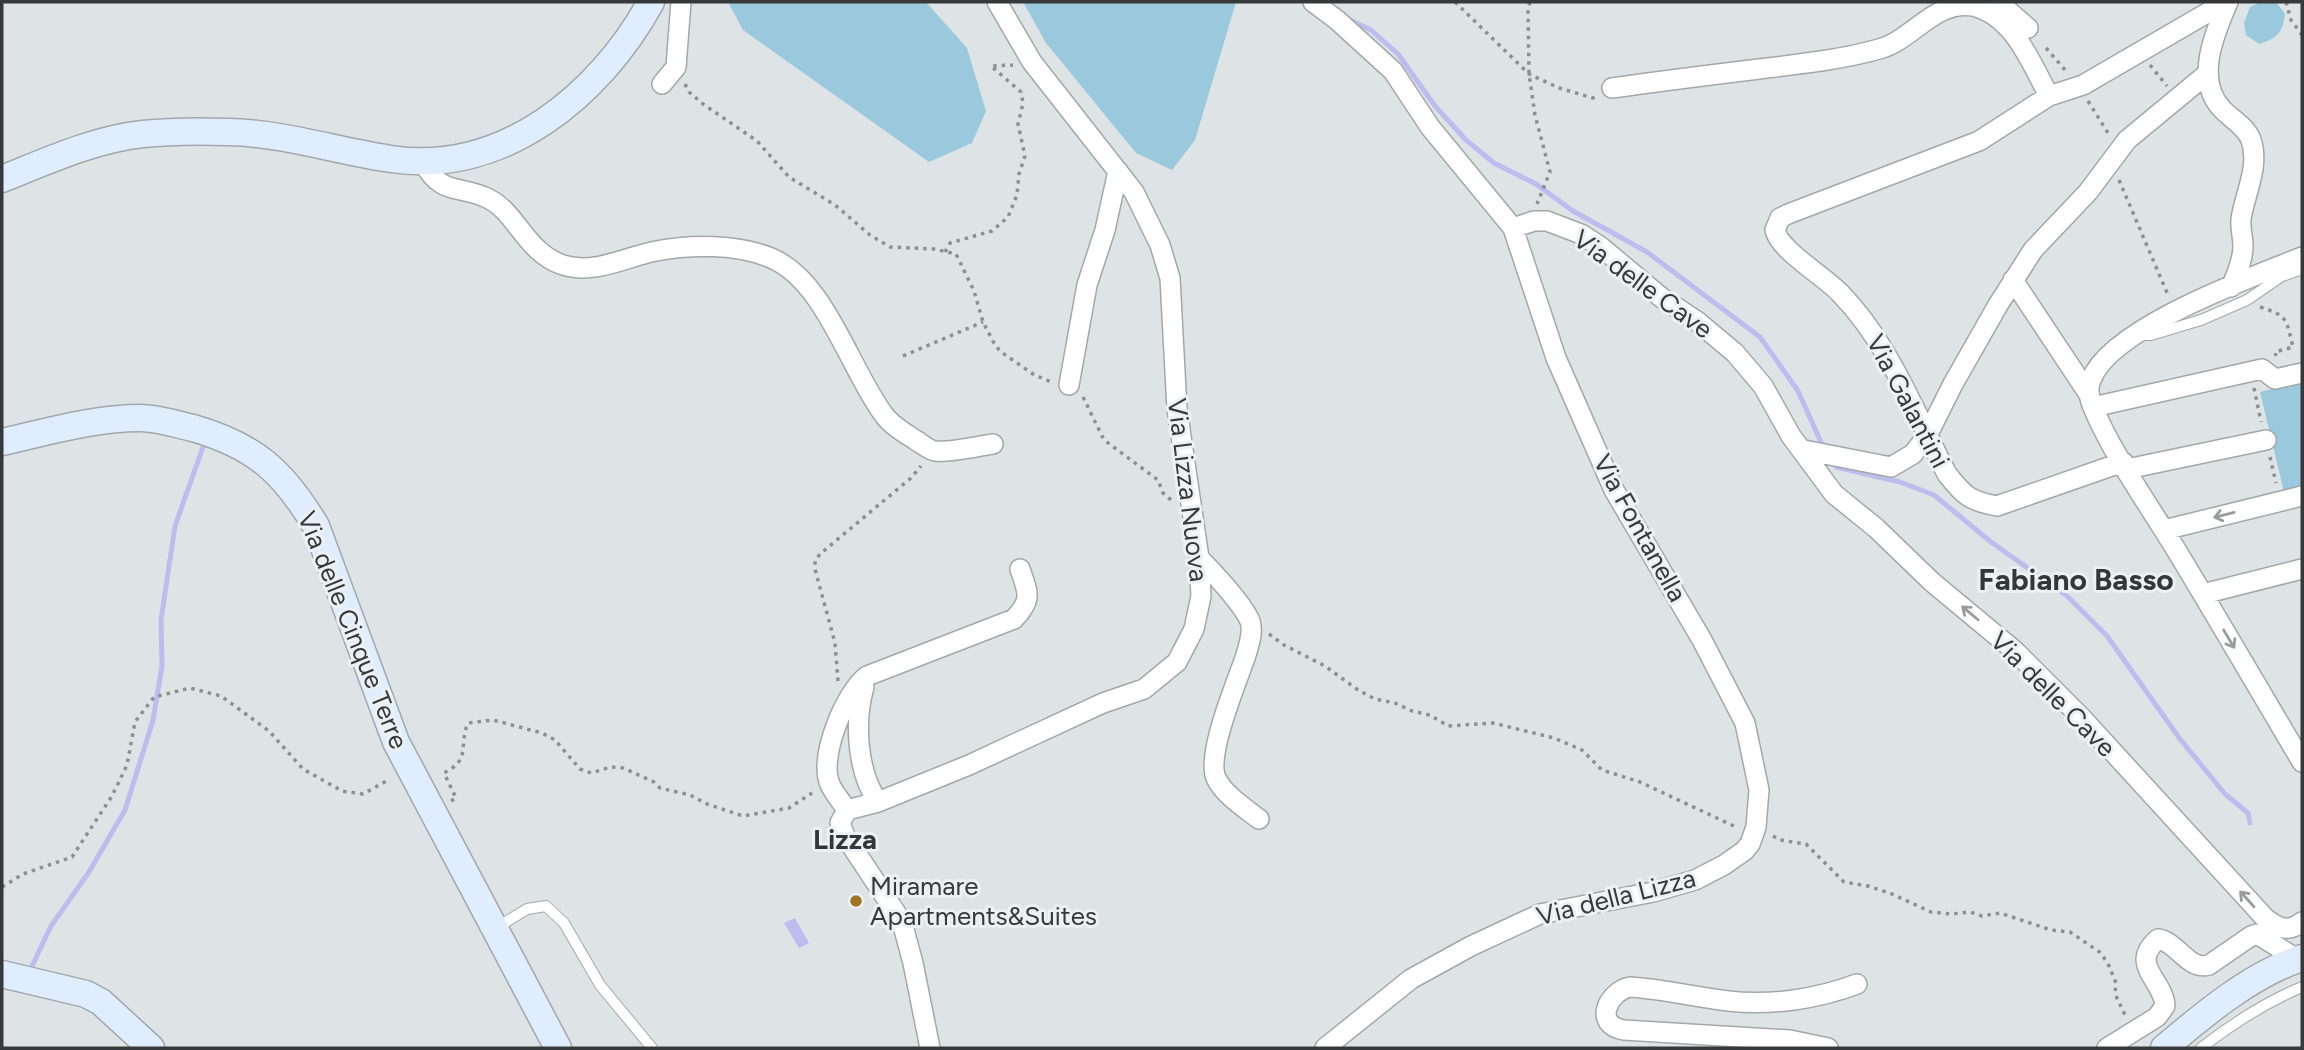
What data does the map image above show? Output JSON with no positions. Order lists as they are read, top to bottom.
{
  "streets": {
    "main road": ["Via delle Cinque Terre"],
    "street": [
      "Via delle Cave",
      "Via Galantini",
      "Via Lizza Nuova",
      "Via Fontanella",
      "Via della Lizza"
    ]
  },
  "crossings": [
    ["Via delle Cave", "Via Fontanella"],
    ["Via Fontanella", "Via della Lizza"]
  ],
  "one_way": ["Via delle Cave"],
  "districts": ["Fabiano Basso", "Lizza"],
  "places": ["Miramare Apartments&Suites"]
}
